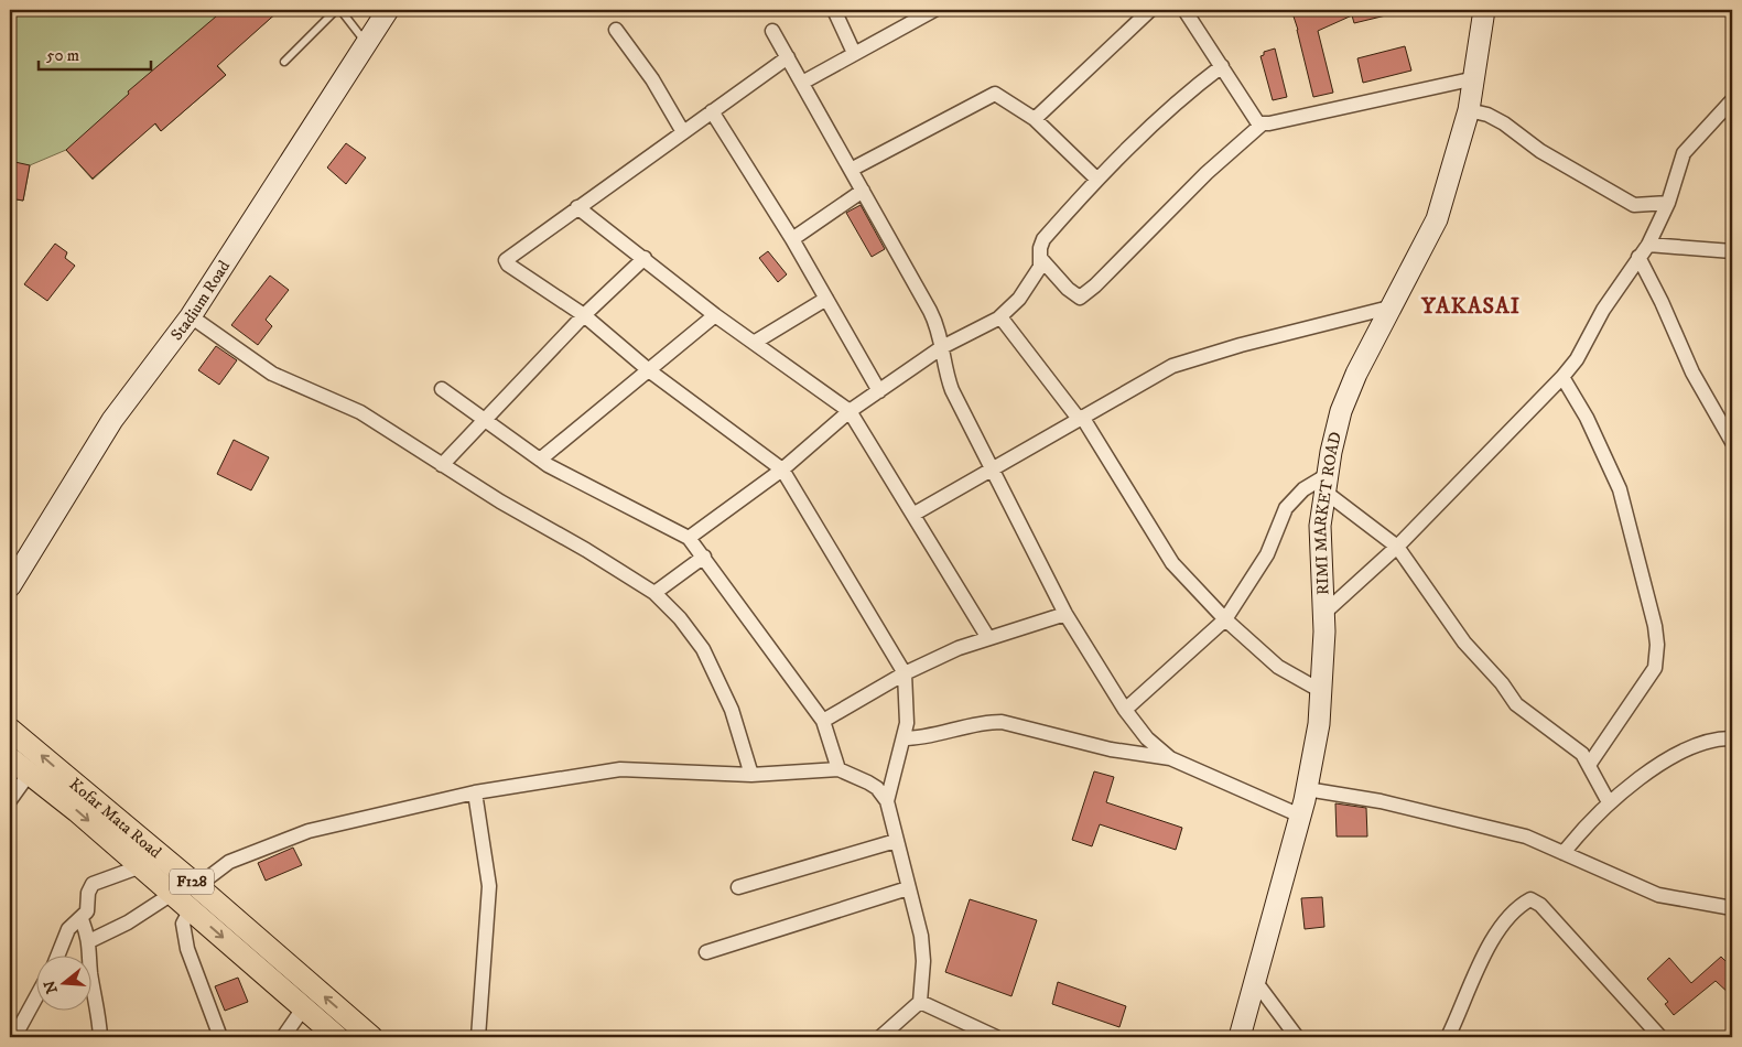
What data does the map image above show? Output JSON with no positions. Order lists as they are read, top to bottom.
{
  "streets": {
    "main road": ["Kofar Mata Road", "F128"],
    "street": ["Stadium Road", "RIMI MARKET ROAD"]
  },
  "districts": ["YAKASAI"],
  "scale_bar": "50 m",
  "north": "left"
}
